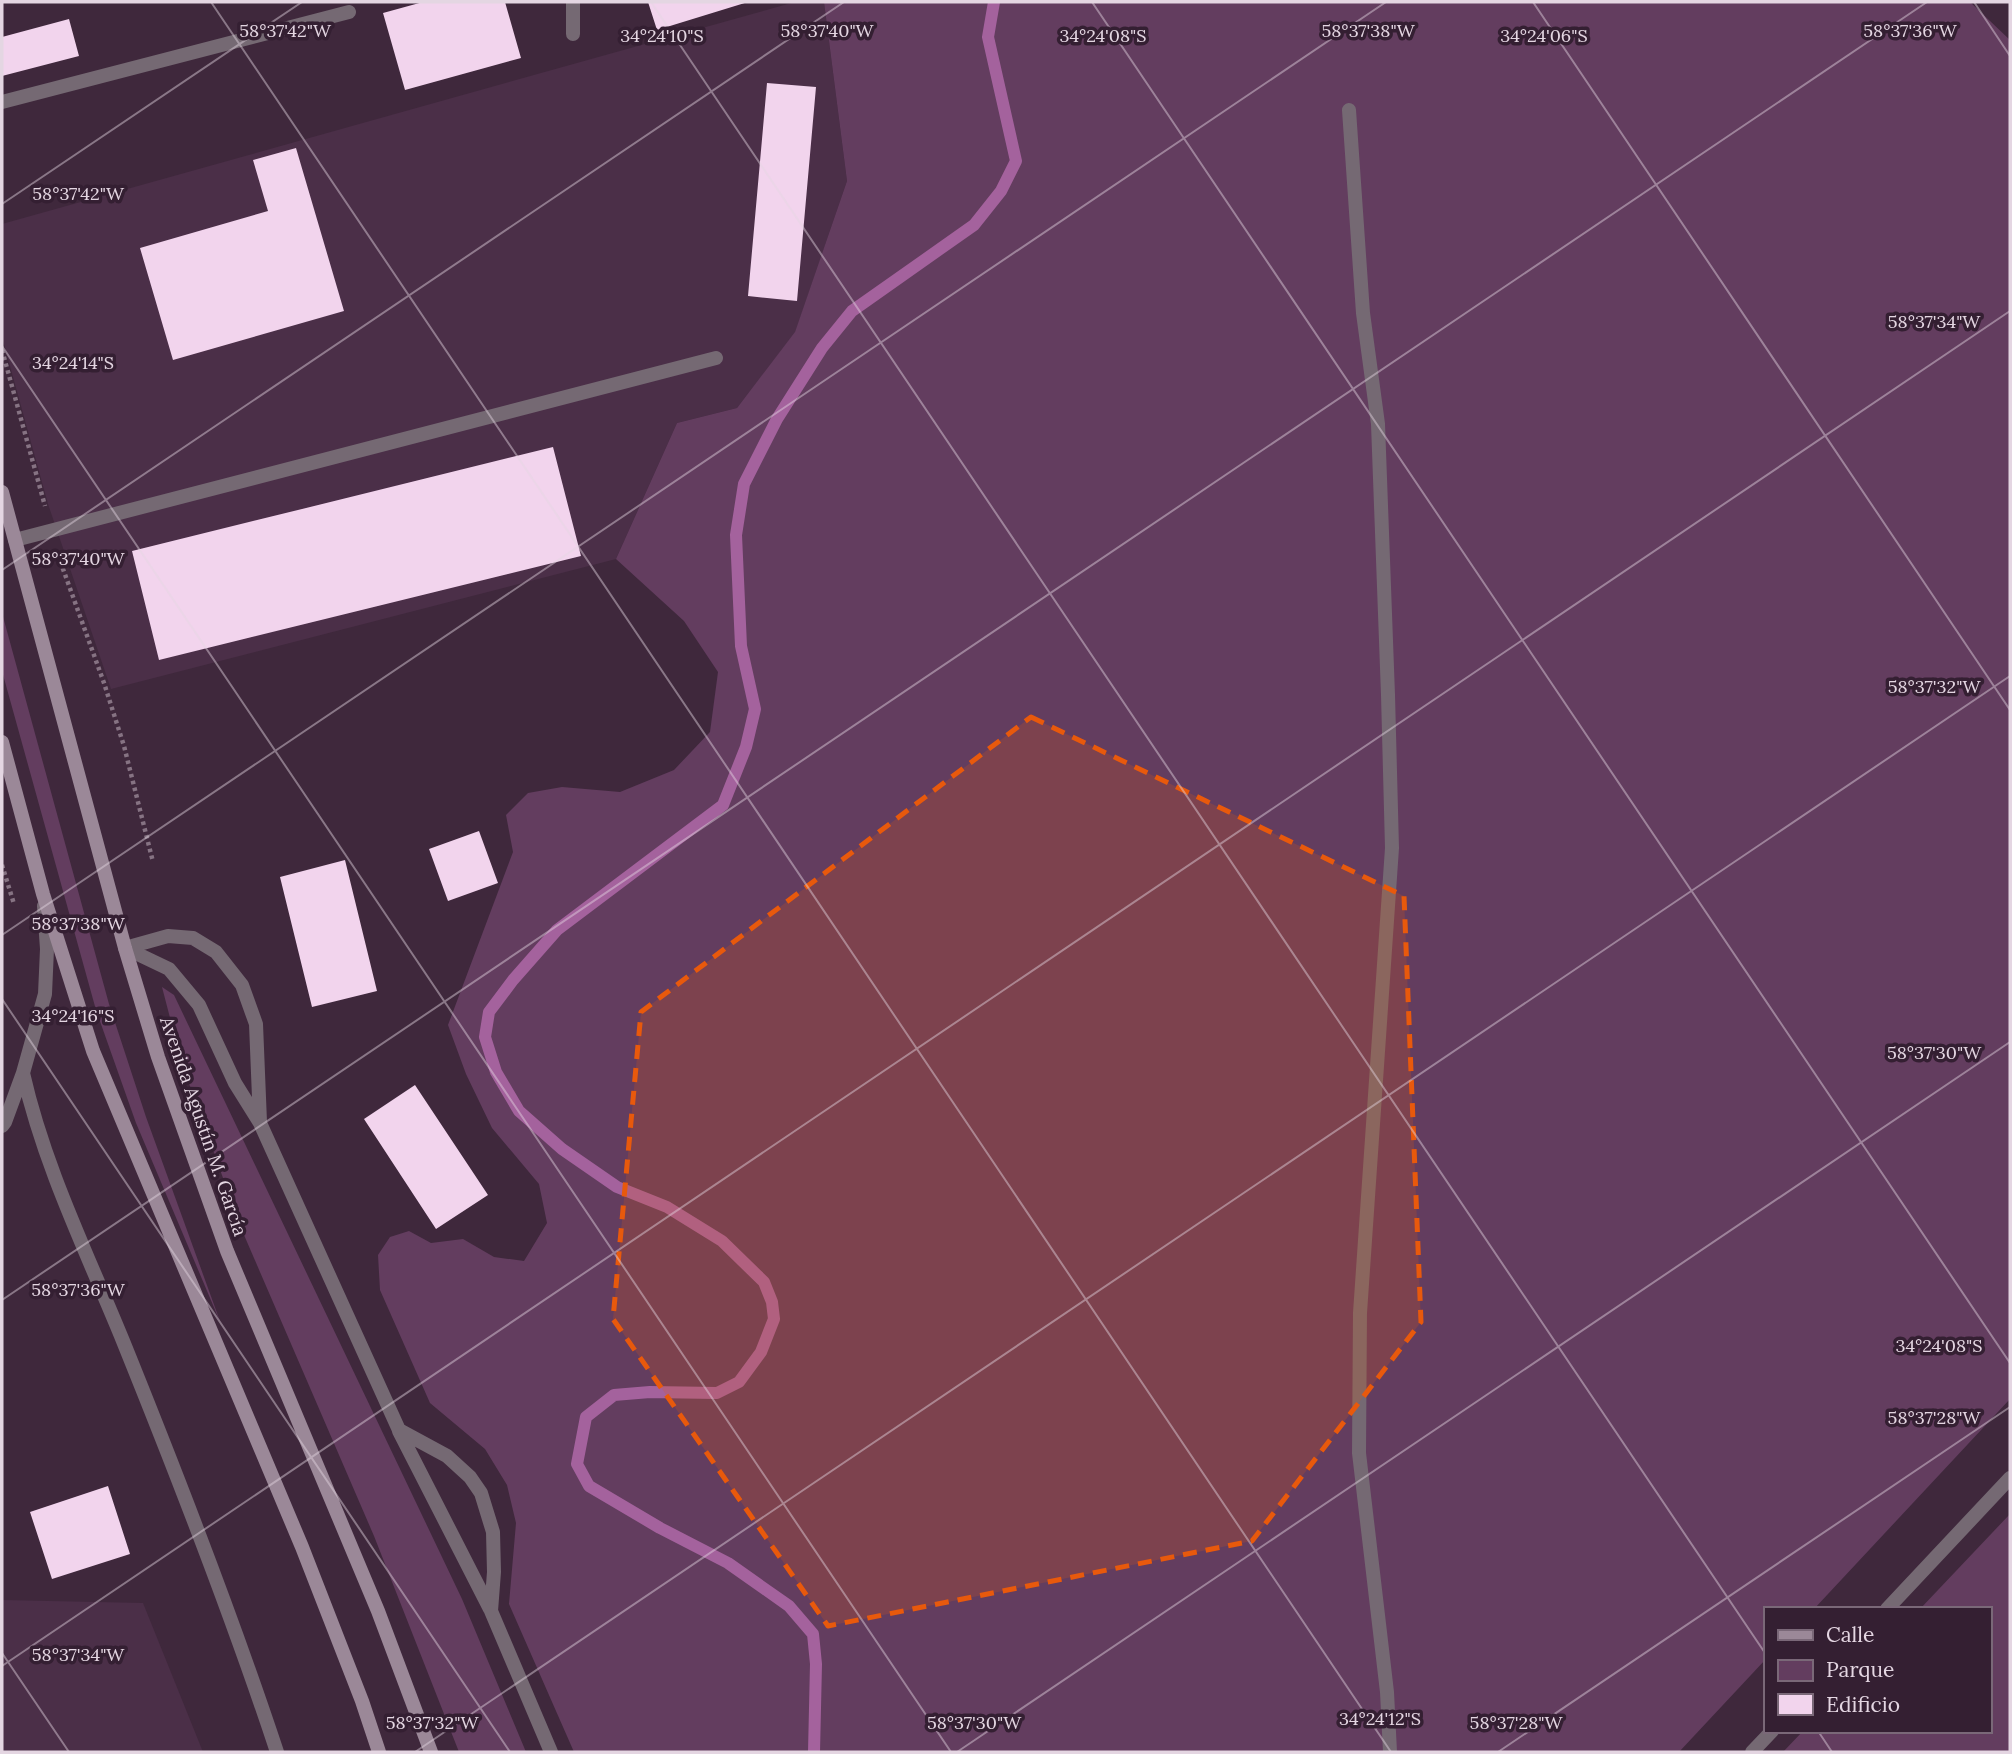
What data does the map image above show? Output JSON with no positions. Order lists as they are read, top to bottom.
{
  "streets": {
    "main road": ["Avenida Agustín M. García"]
  },
  "legend": ["Calle", "Parque", "Edificio"],
  "coordinates": [
    "58°37'40\"W",
    "58°37'42\"W",
    "58°37'38\"W",
    "58°37'36\"W",
    "34°24'10\"S",
    "34°24'08\"S",
    "34°24'06\"S",
    "58°37'34\"W",
    "34°24'14\"S",
    "58°37'32\"W",
    "34°24'16\"S",
    "58°37'30\"W",
    "58°37'28\"W",
    "34°24'12\"S"
  ]
}
